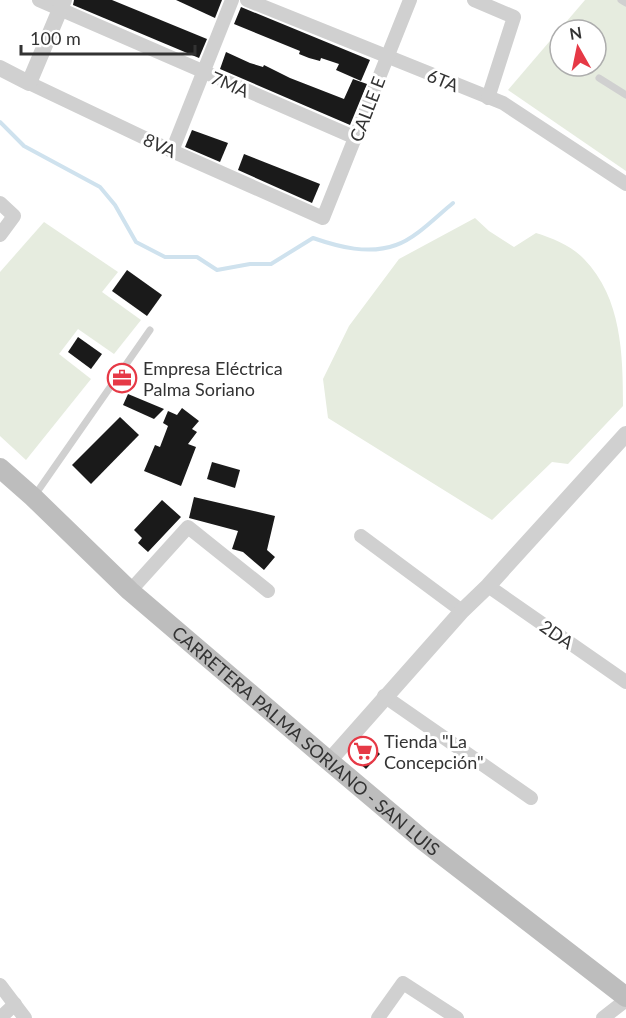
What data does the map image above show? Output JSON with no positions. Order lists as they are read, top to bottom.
{
  "streets": {
    "main road": ["CARRETERA PALMA SORIANO - SAN LUIS"],
    "street": [
      "6TA",
      "7MA",
      "CALLE E",
      "8VA",
      "2DA"
    ]
  },
  "crossings": [
    ["6TA", "CALLE E"],
    ["7MA", "CALLE E"],
    ["CALLE E", "8VA"]
  ],
  "places": {
    "office": ["Empresa Eléctrica Palma Soriano"],
    "supermarket": ["Tienda \"La Concepción\""]
  },
  "scale_bar": "100 m",
  "north": "top"
}
